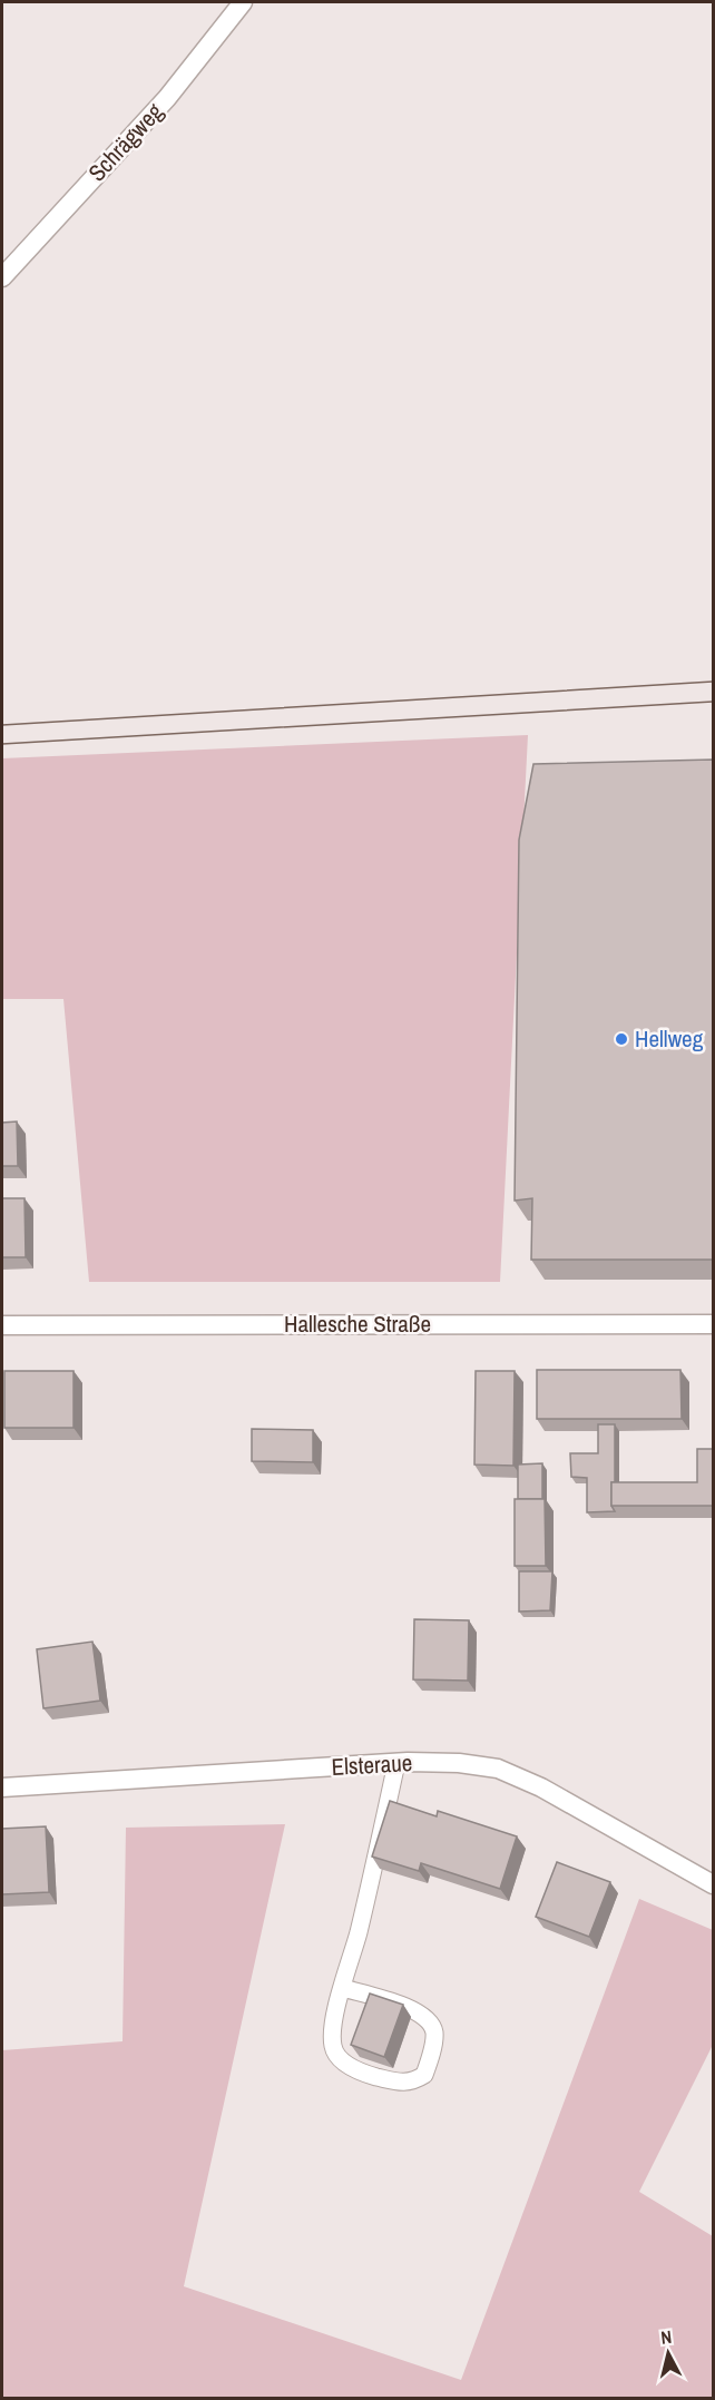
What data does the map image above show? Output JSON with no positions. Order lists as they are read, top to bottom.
{
  "streets": {
    "street": ["Schrägweg", "Hallesche Straße", "Elsteraue"]
  },
  "places": ["Hellweg"],
  "north": "top"
}
